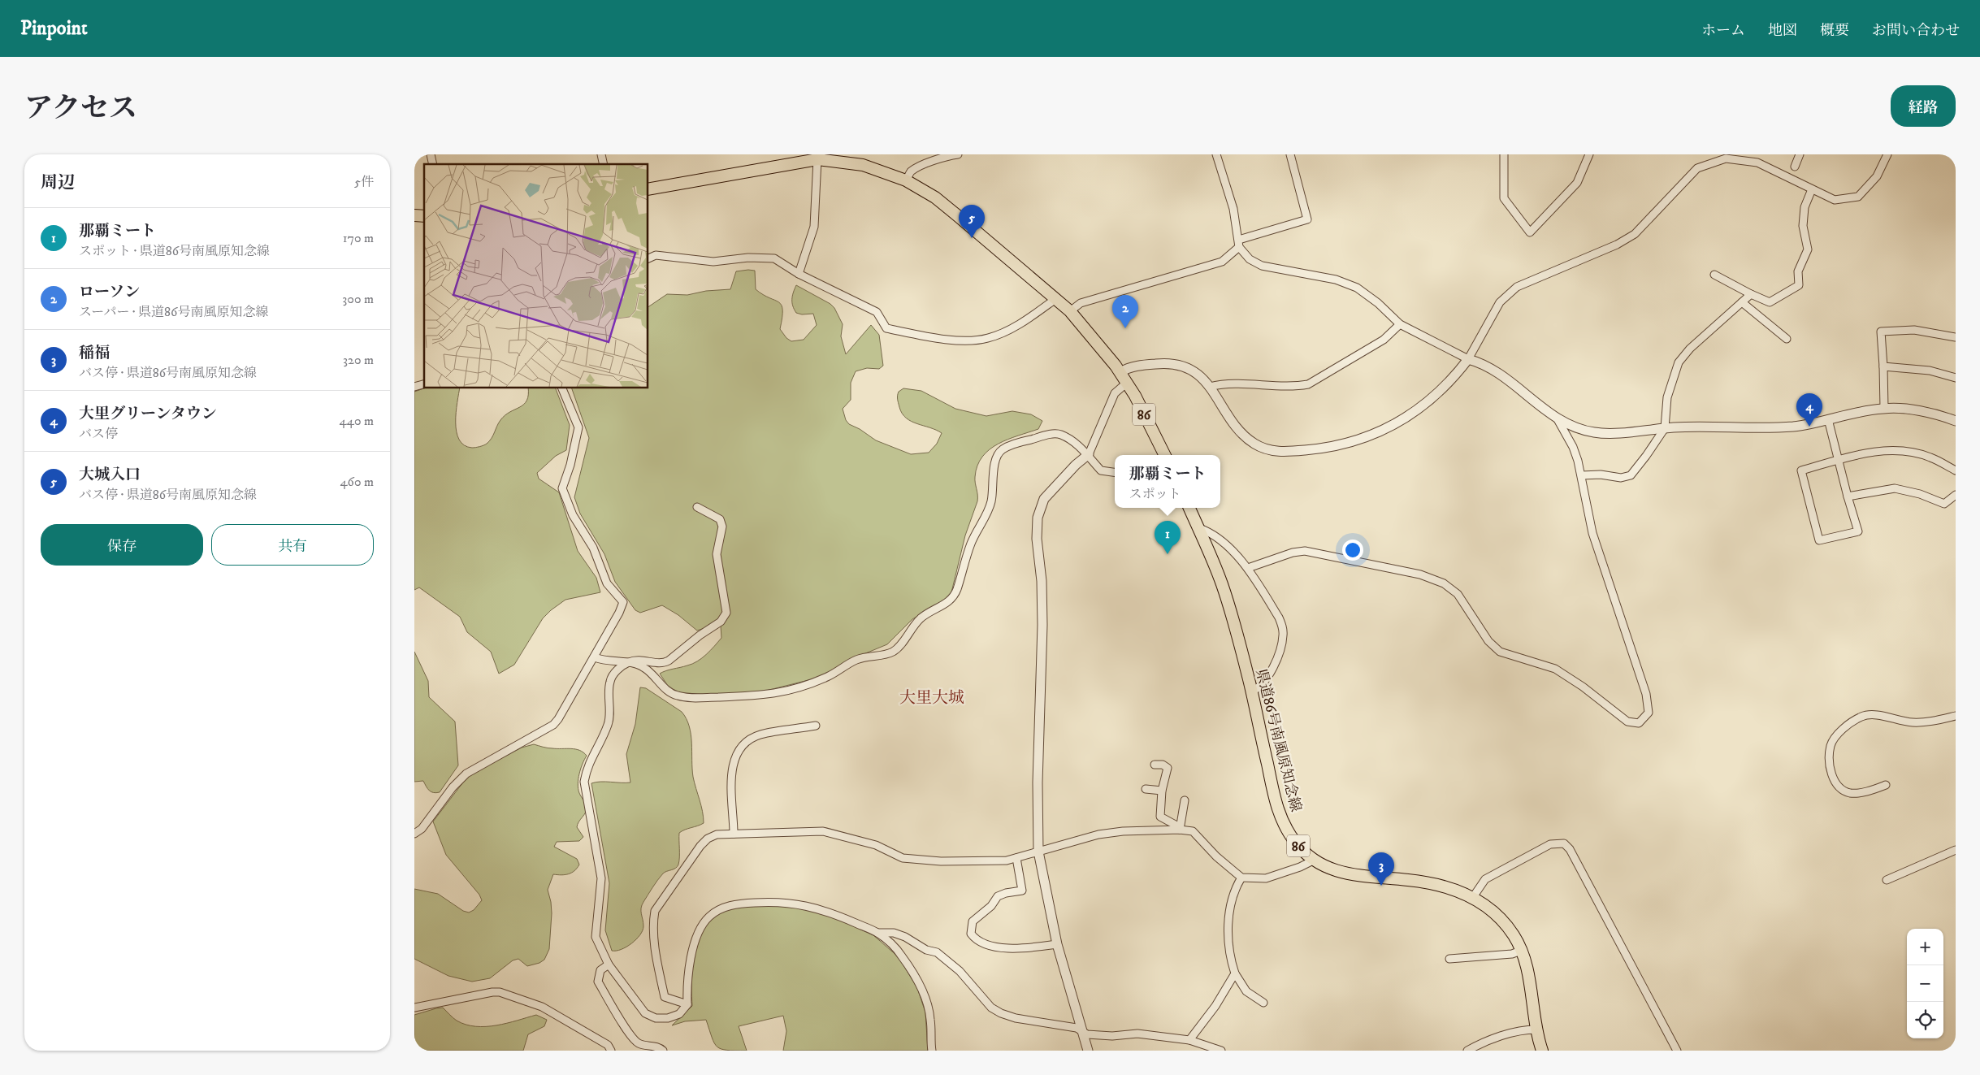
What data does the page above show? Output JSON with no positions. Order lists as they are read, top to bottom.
{
  "streets": {
    "main road": ["86", "県道86号南風原知念線"]
  },
  "districts": ["大里大城"],
  "page": {
    "header": "Pinpoint",
    "nav": [
      "ホーム",
      "地図",
      "概要",
      "お問い合わせ"
    ],
    "title": "アクセス",
    "buttons": [
      "経路",
      ["保存", "共有"]
    ],
    "heading": ["周辺", "5件"],
    "pins": [
      "5",
      "2",
      "4",
      "1",
      "3"
    ],
    "list": [
      {
        "mark": "1",
        "name": "那覇ミート",
        "note": "スポット · 県道86号南風原知念線",
        "value": "170 m"
      },
      {
        "mark": "2",
        "name": "ローソン",
        "note": "スーパー · 県道86号南風原知念線",
        "value": "300 m"
      },
      {
        "mark": "3",
        "name": "稲福",
        "note": "バス停 · 県道86号南風原知念線",
        "value": "320 m"
      },
      {
        "mark": "4",
        "name": "大里グリーンタウン",
        "note": "バス停",
        "value": "440 m"
      },
      {
        "mark": "5",
        "name": "大城入口",
        "note": "バス停 · 県道86号南風原知念線",
        "value": "460 m"
      }
    ],
    "popup": ["那覇ミート", "スポット"],
    "map_buttons": ["+", "−"]
  }
}
